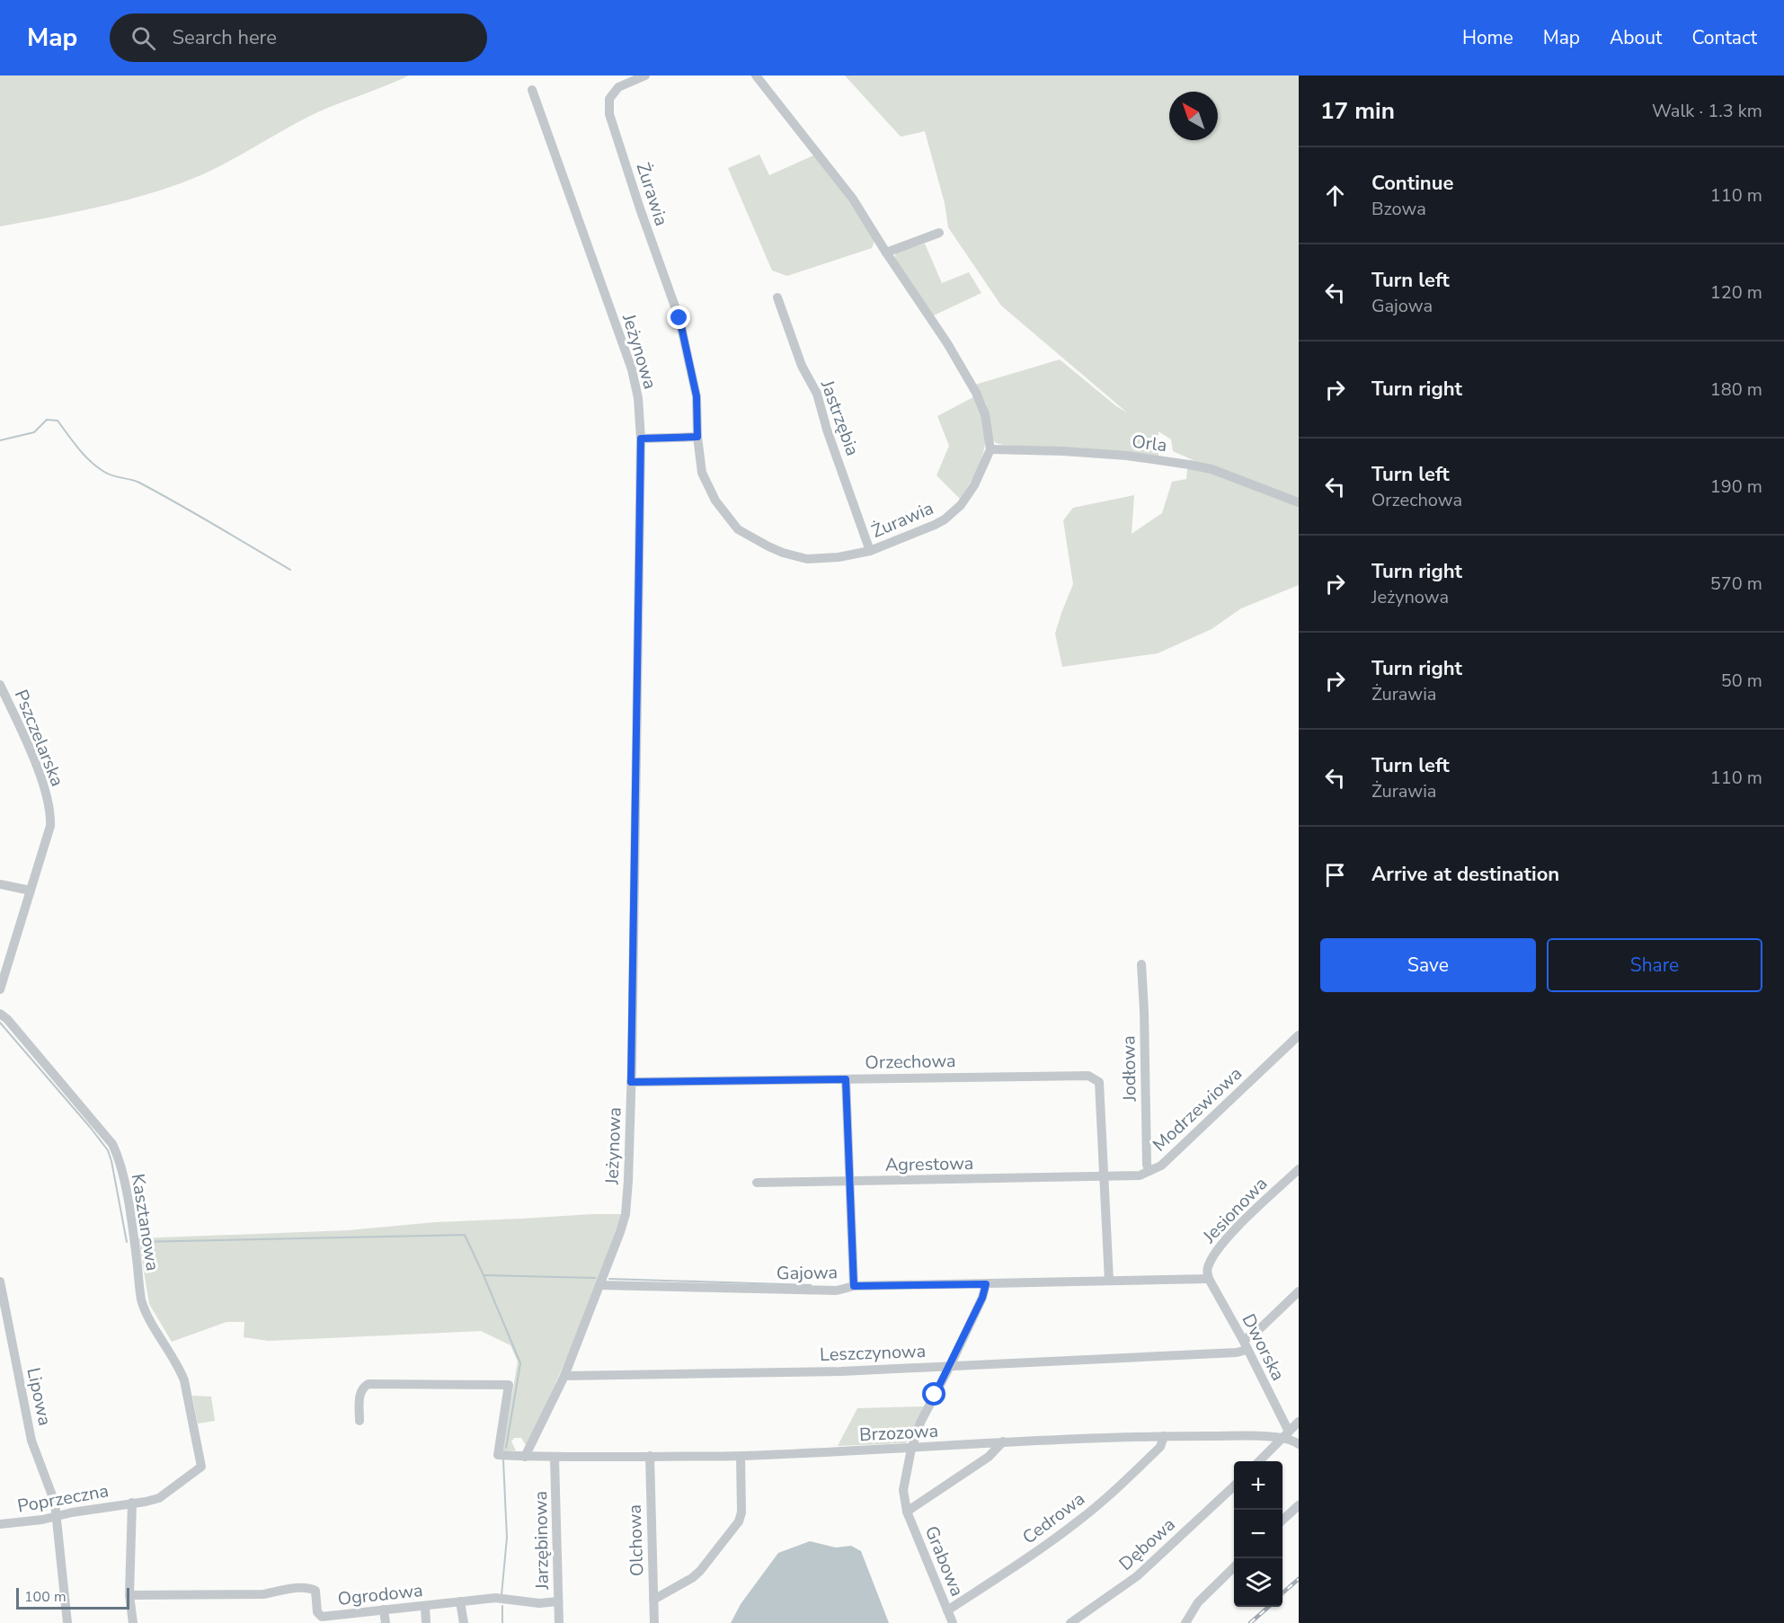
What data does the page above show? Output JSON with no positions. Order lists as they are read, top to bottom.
{
  "streets": {
    "street": [
      "Żurawia",
      "Jeżynowa",
      "Jastrzębia",
      "Orla",
      "Pszczelarska",
      "Orzechowa",
      "Jodłowa",
      "Modrzewiowa",
      "Agrestowa",
      "Jesionowa",
      "Kasztanowa",
      "Gajowa",
      "Dworska",
      "Leszczynowa",
      "Lipowa",
      "Brzozowa",
      "Poprzeczna",
      "Cedrowa",
      "Jarzębinowa",
      "Olchowa",
      "Dębowa",
      "Grabowa",
      "Ogrodowa"
    ]
  },
  "crossings": [
    ["Żurawia", "Jastrzębia"],
    ["Żurawia", "Orla"],
    ["Jeżynowa", "Orzechowa"],
    ["Jeżynowa", "Gajowa"],
    ["Jeżynowa", "Leszczynowa"],
    ["Jeżynowa", "Brzozowa"],
    ["Orzechowa", "Modrzewiowa"],
    ["Orzechowa", "Agrestowa"],
    ["Jodłowa", "Modrzewiowa"],
    ["Modrzewiowa", "Agrestowa"],
    ["Jesionowa", "Gajowa"],
    ["Jesionowa", "Dworska"],
    ["Kasztanowa", "Poprzeczna"],
    ["Gajowa", "Dworska"],
    ["Gajowa", "Grabowa"],
    ["Dworska", "Leszczynowa"],
    ["Dworska", "Brzozowa"],
    ["Leszczynowa", "Grabowa"],
    ["Lipowa", "Poprzeczna"],
    ["Brzozowa", "Cedrowa"],
    ["Brzozowa", "Jarzębinowa"],
    ["Brzozowa", "Olchowa"],
    ["Brzozowa", "Grabowa"],
    ["Cedrowa", "Grabowa"],
    ["Jarzębinowa", "Ogrodowa"]
  ],
  "scale_bar": "100 m",
  "north": "top left",
  "page": {
    "header": "Map",
    "search": "Search here",
    "nav": [
      "Home",
      "Map",
      "About",
      "Contact"
    ],
    "heading": ["17 min", "Walk · 1.3 km"],
    "list": [
      ["Continue", "Bzowa", "110 m"],
      ["Turn left", "Gajowa", "120 m"],
      ["Turn right", "180 m"],
      ["Turn left", "Orzechowa", "190 m"],
      ["Turn right", "Jeżynowa", "570 m"],
      ["Turn right", "Żurawia", "50 m"],
      ["Turn left", "Żurawia", "110 m"],
      "Arrive at destination"
    ],
    "buttons": ["Save", "Share"],
    "map_buttons": ["+", "−"],
    "scale": "100 m"
  }
}
